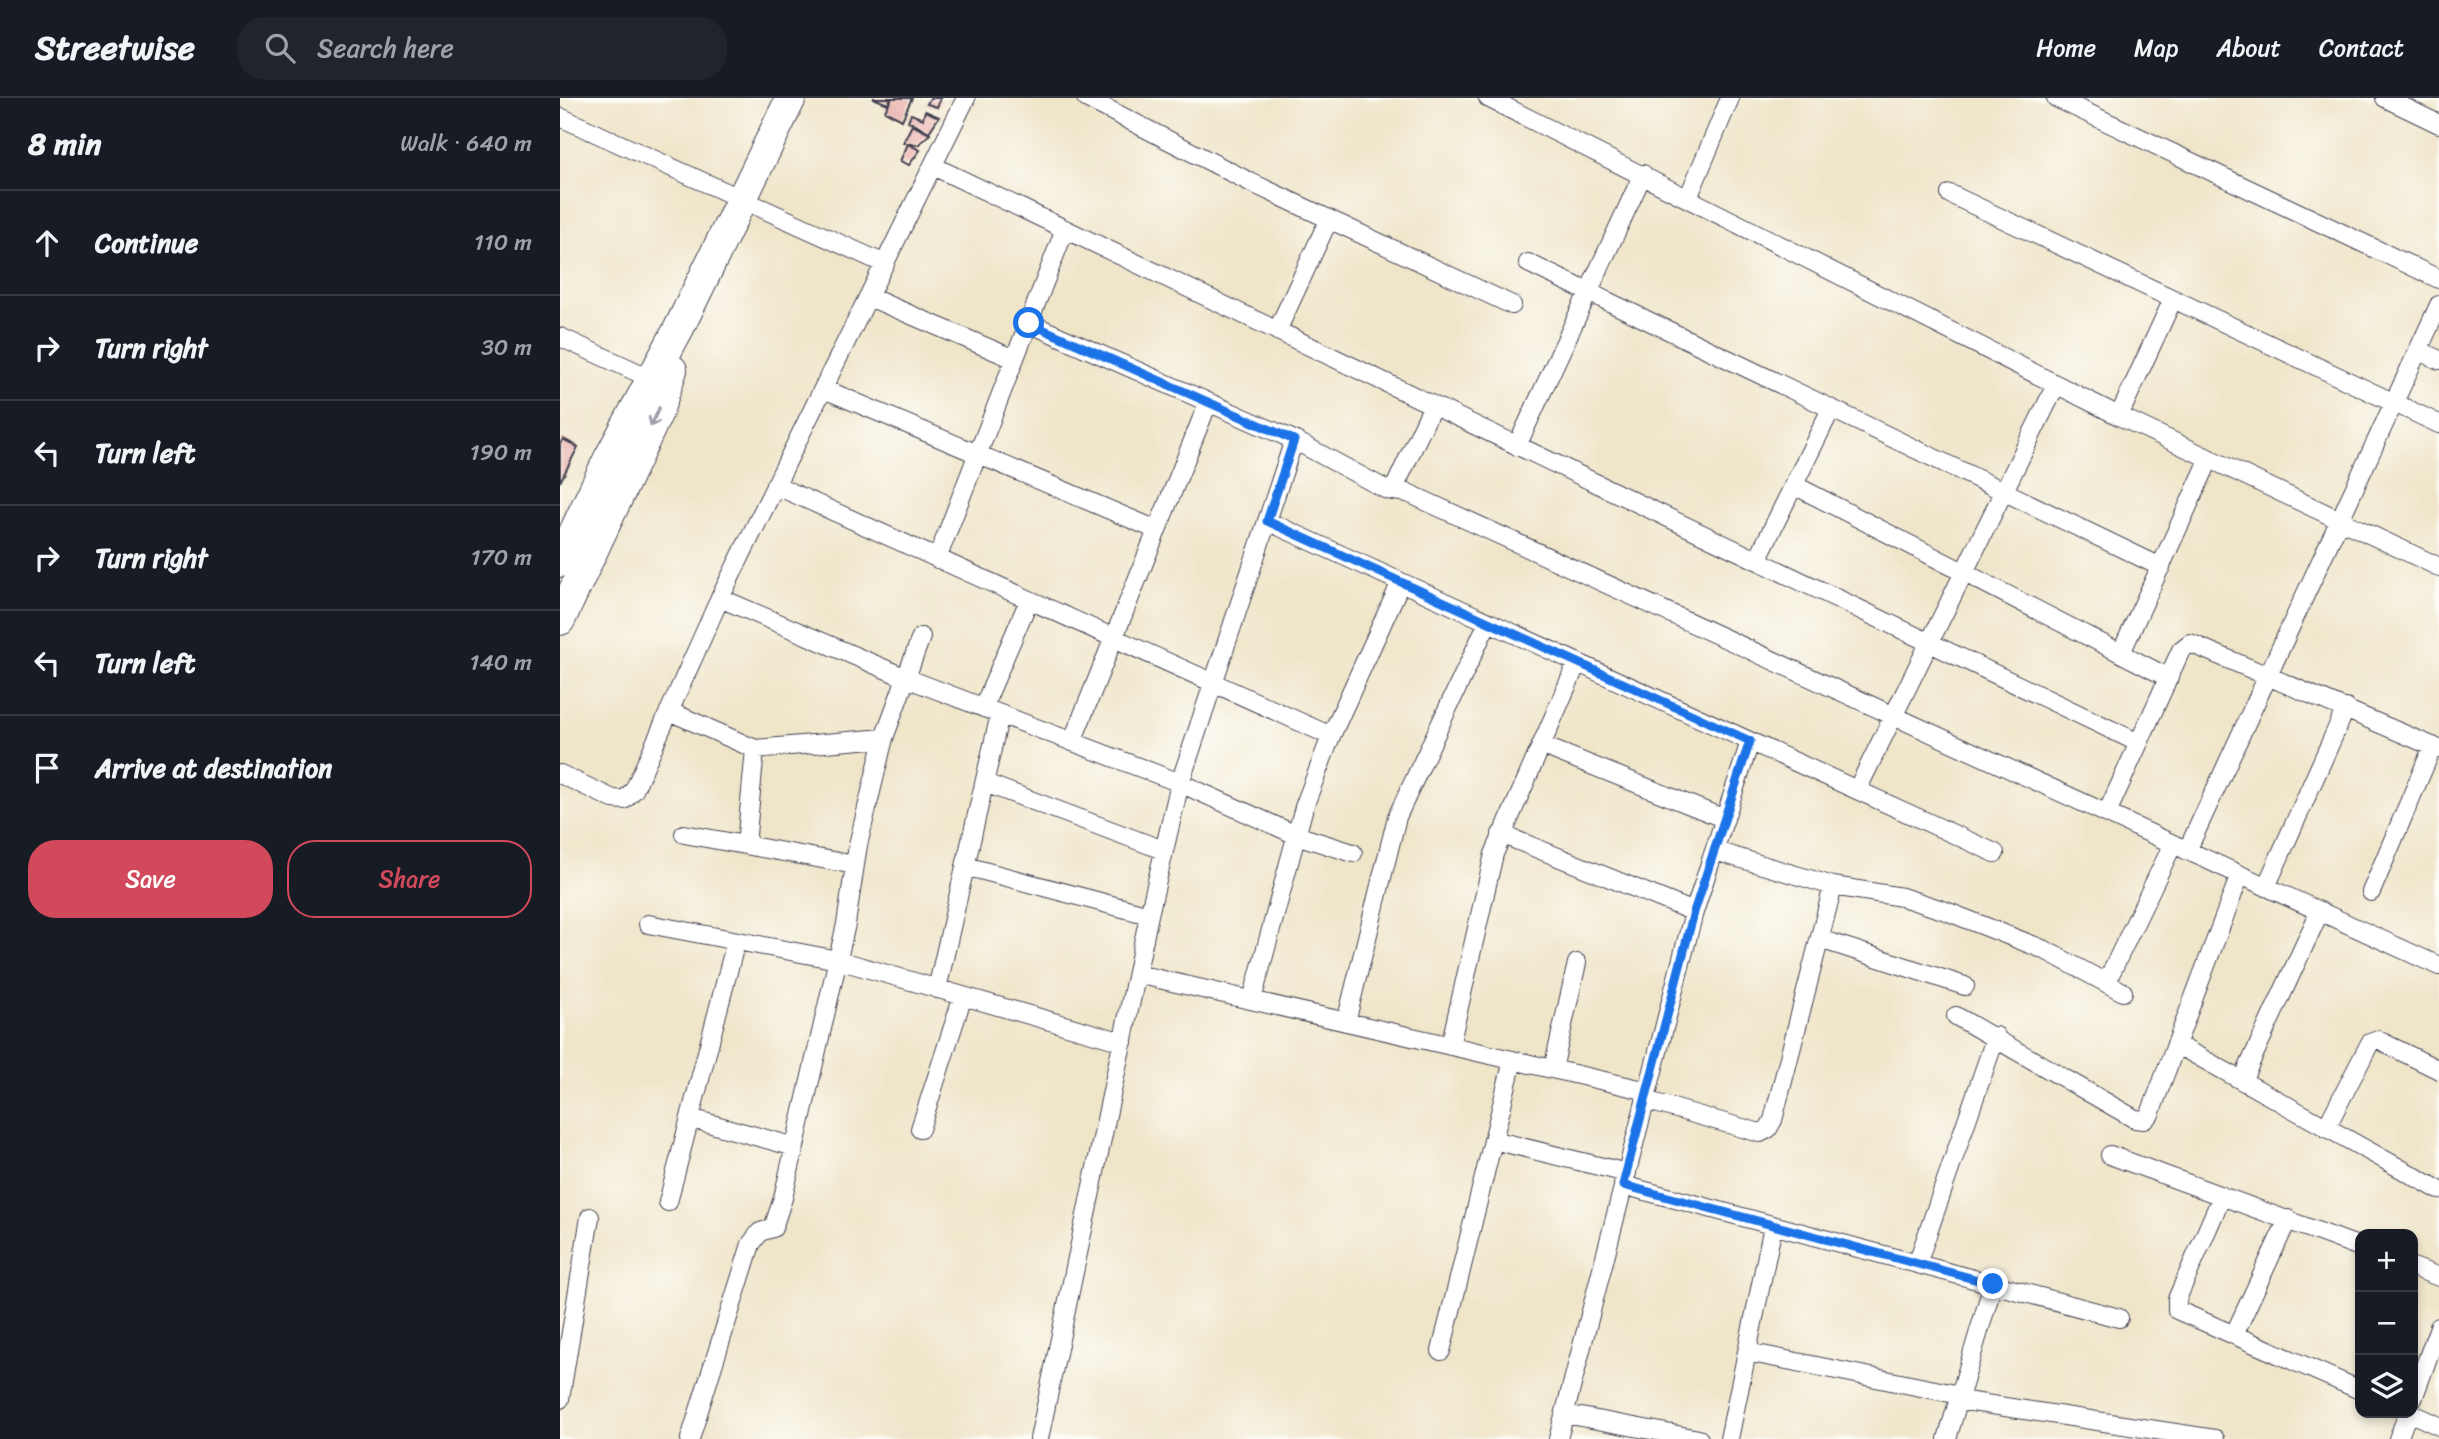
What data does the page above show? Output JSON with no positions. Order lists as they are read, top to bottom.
{
  "page": {
    "header": "Streetwise",
    "search": "Search here",
    "nav": [
      "Home",
      "Map",
      "About",
      "Contact"
    ],
    "heading": ["8 min", "Walk · 640 m"],
    "list": [
      ["Continue", "110 m"],
      ["Turn right", "30 m"],
      ["Turn left", "190 m"],
      ["Turn right", "170 m"],
      ["Turn left", "140 m"],
      "Arrive at destination"
    ],
    "buttons": ["Save", "Share"],
    "map_buttons": ["+", "−"]
  }
}
